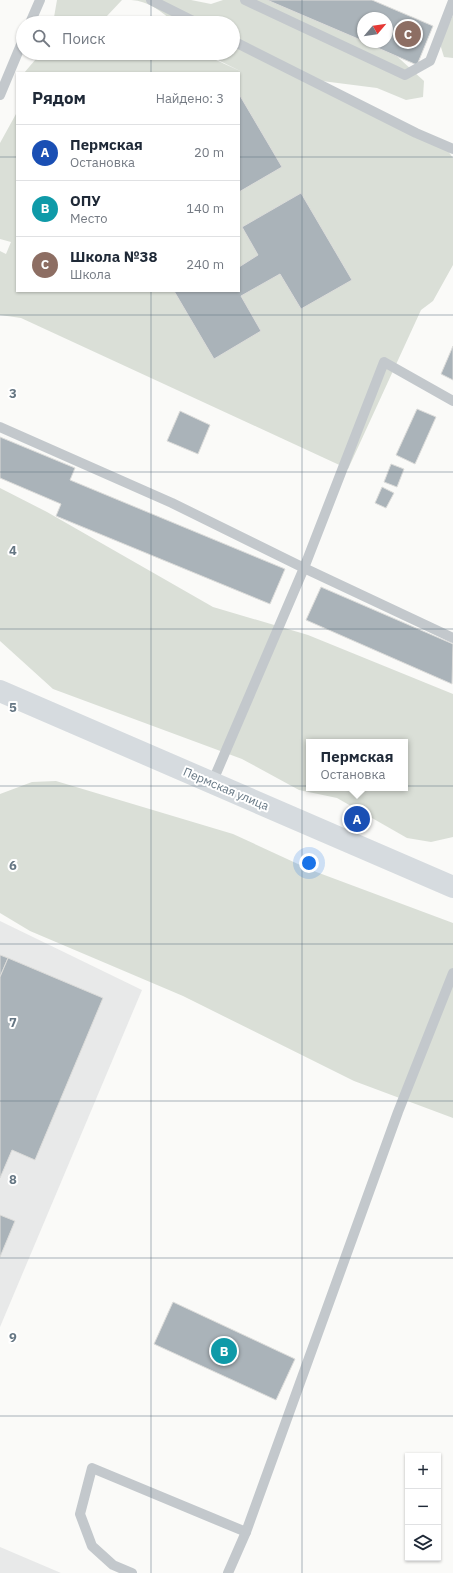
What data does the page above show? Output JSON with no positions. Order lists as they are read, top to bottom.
{
  "streets": {
    "street": ["Пермская улица"]
  },
  "north": "top right",
  "page": {
    "search": "Поиск",
    "pins": ["C", "A", "B"],
    "heading": ["Рядом", "Найдено: 3"],
    "list": [
      {
        "mark": "A",
        "name": "Пермская",
        "note": "Остановка",
        "value": "20 m"
      },
      {
        "mark": "B",
        "name": "ОПУ",
        "note": "Место",
        "value": "140 m"
      },
      {
        "mark": "C",
        "name": "Школа №38",
        "note": "Школа",
        "value": "240 m"
      }
    ],
    "popup": ["Пермская", "Остановка"],
    "map_buttons": ["+", "−"]
  },
  "grid": {
    "rows": [
      "3",
      "4",
      "5",
      "6",
      "7",
      "8",
      "9"
    ]
  }
}
